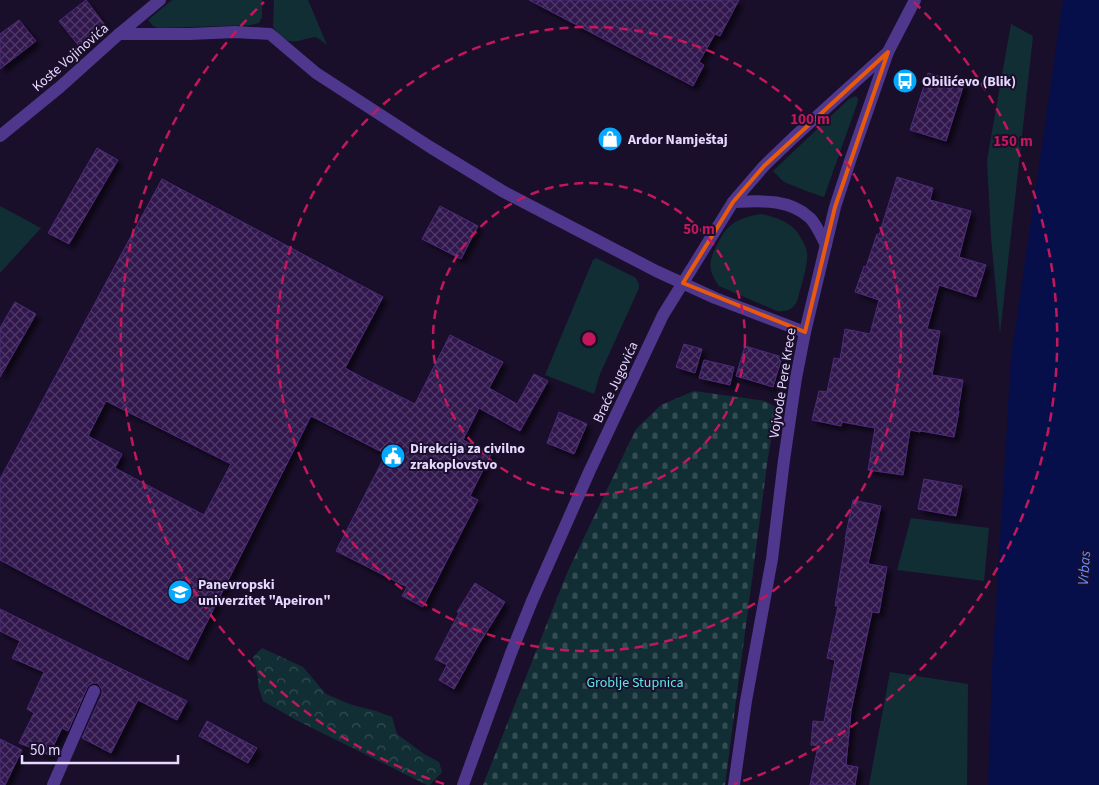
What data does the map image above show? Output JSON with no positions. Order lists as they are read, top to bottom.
{
  "streets": {
    "street": ["Koste Vojinovića", "Braće Jugovića", "Vojvode Pere Krece"]
  },
  "crossings": [
    ["Braće Jugovića", "Vojvode Pere Krece"]
  ],
  "water": ["Vrbas"],
  "parks": ["Groblje Stupnica"],
  "places": {
    "bus stop": ["Obilićevo (Blik)"],
    "shop": ["Ardor Namještaj"],
    "public building": ["Direkcija za civilno zrakoplovstvo"],
    "school or university": ["Panevropski univerzitet \"Apeiron\""]
  },
  "scale_bar": "50 m",
  "rings": ["100 m", "150 m", "50 m"]
}
